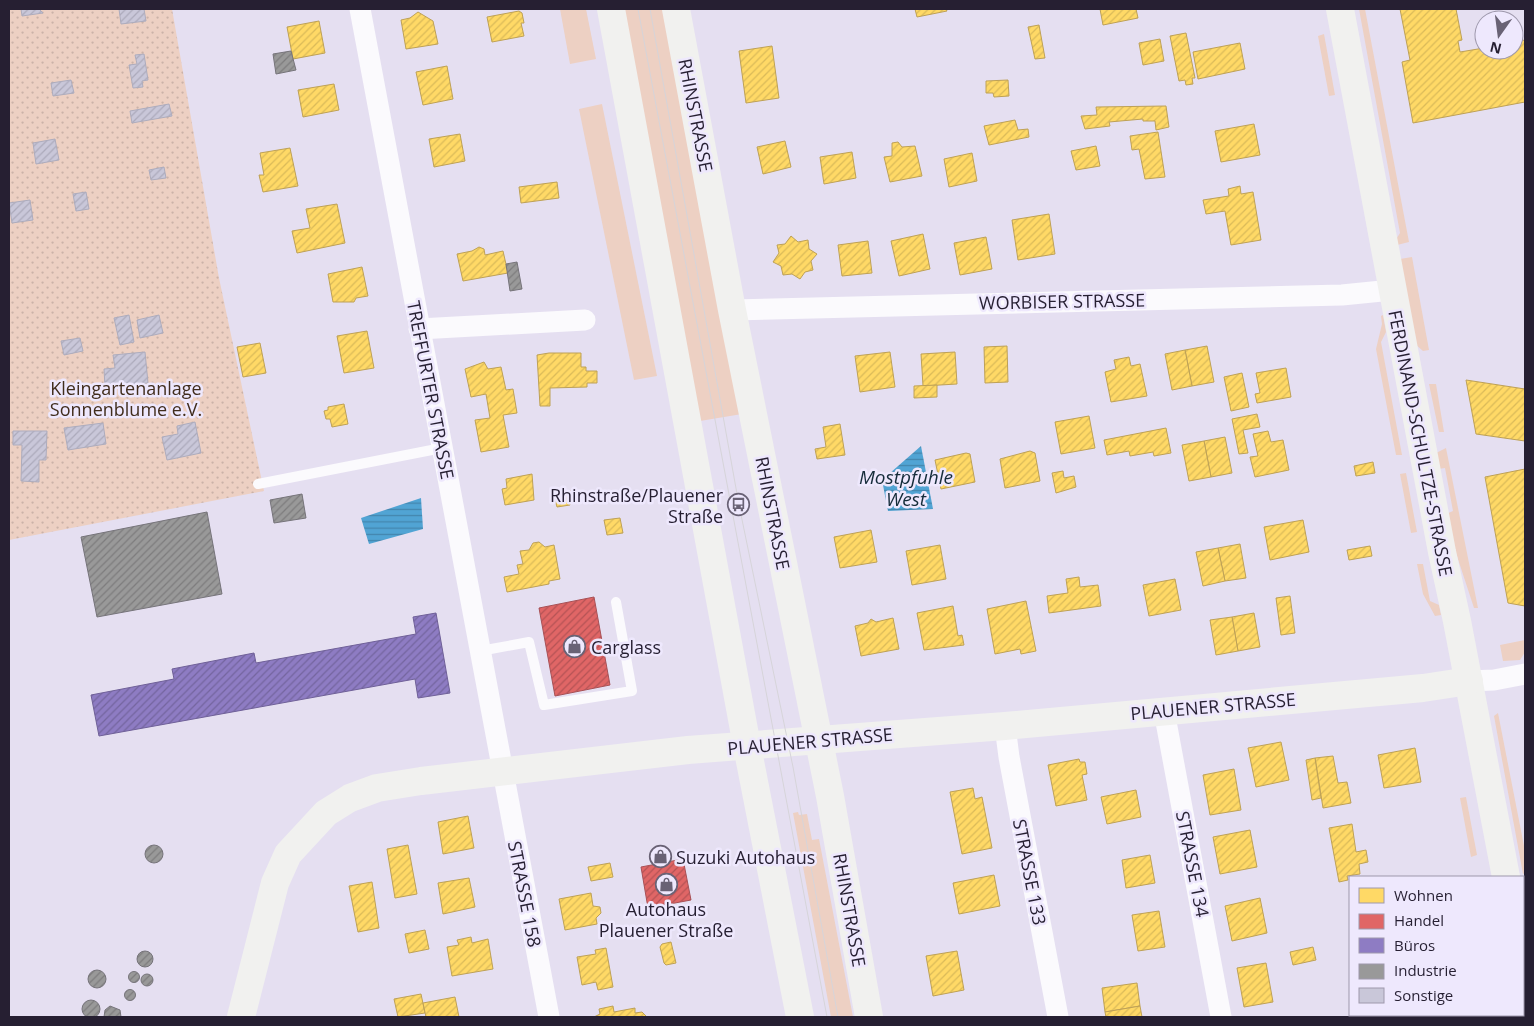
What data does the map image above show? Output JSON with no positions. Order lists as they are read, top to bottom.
{
  "streets": {
    "street": [
      "RHINSTRASSE",
      "WORBISER STRASSE",
      "TREFFURTER STRASSE",
      "FERDINAND-SCHULTZE-STRASSE",
      "PLAUENER STRASSE",
      "STRASSE 134",
      "STRASSE 133",
      "STRASSE 158"
    ]
  },
  "crossings": [
    ["RHINSTRASSE", "WORBISER STRASSE"],
    ["RHINSTRASSE", "PLAUENER STRASSE"],
    ["WORBISER STRASSE", "FERDINAND-SCHULTZE-STRASSE"],
    ["TREFFURTER STRASSE", "PLAUENER STRASSE"],
    ["TREFFURTER STRASSE", "STRASSE 158"],
    ["FERDINAND-SCHULTZE-STRASSE", "PLAUENER STRASSE"],
    ["PLAUENER STRASSE", "STRASSE 134"],
    ["PLAUENER STRASSE", "STRASSE 133"],
    ["PLAUENER STRASSE", "STRASSE 158"]
  ],
  "water": ["Mostpfuhle West"],
  "parks": ["Kleingartenanlage Sonnenblume e.V."],
  "places": {
    "bus stop": ["Rhinstraße/Plauener Straße"],
    "shop": ["Carglass", "Suzuki Autohaus", "Autohaus Plauener Straße"]
  },
  "legend": [
    "Wohnen",
    "Handel",
    "Büros",
    "Industrie",
    "Sonstige"
  ],
  "north": "bottom"
}
